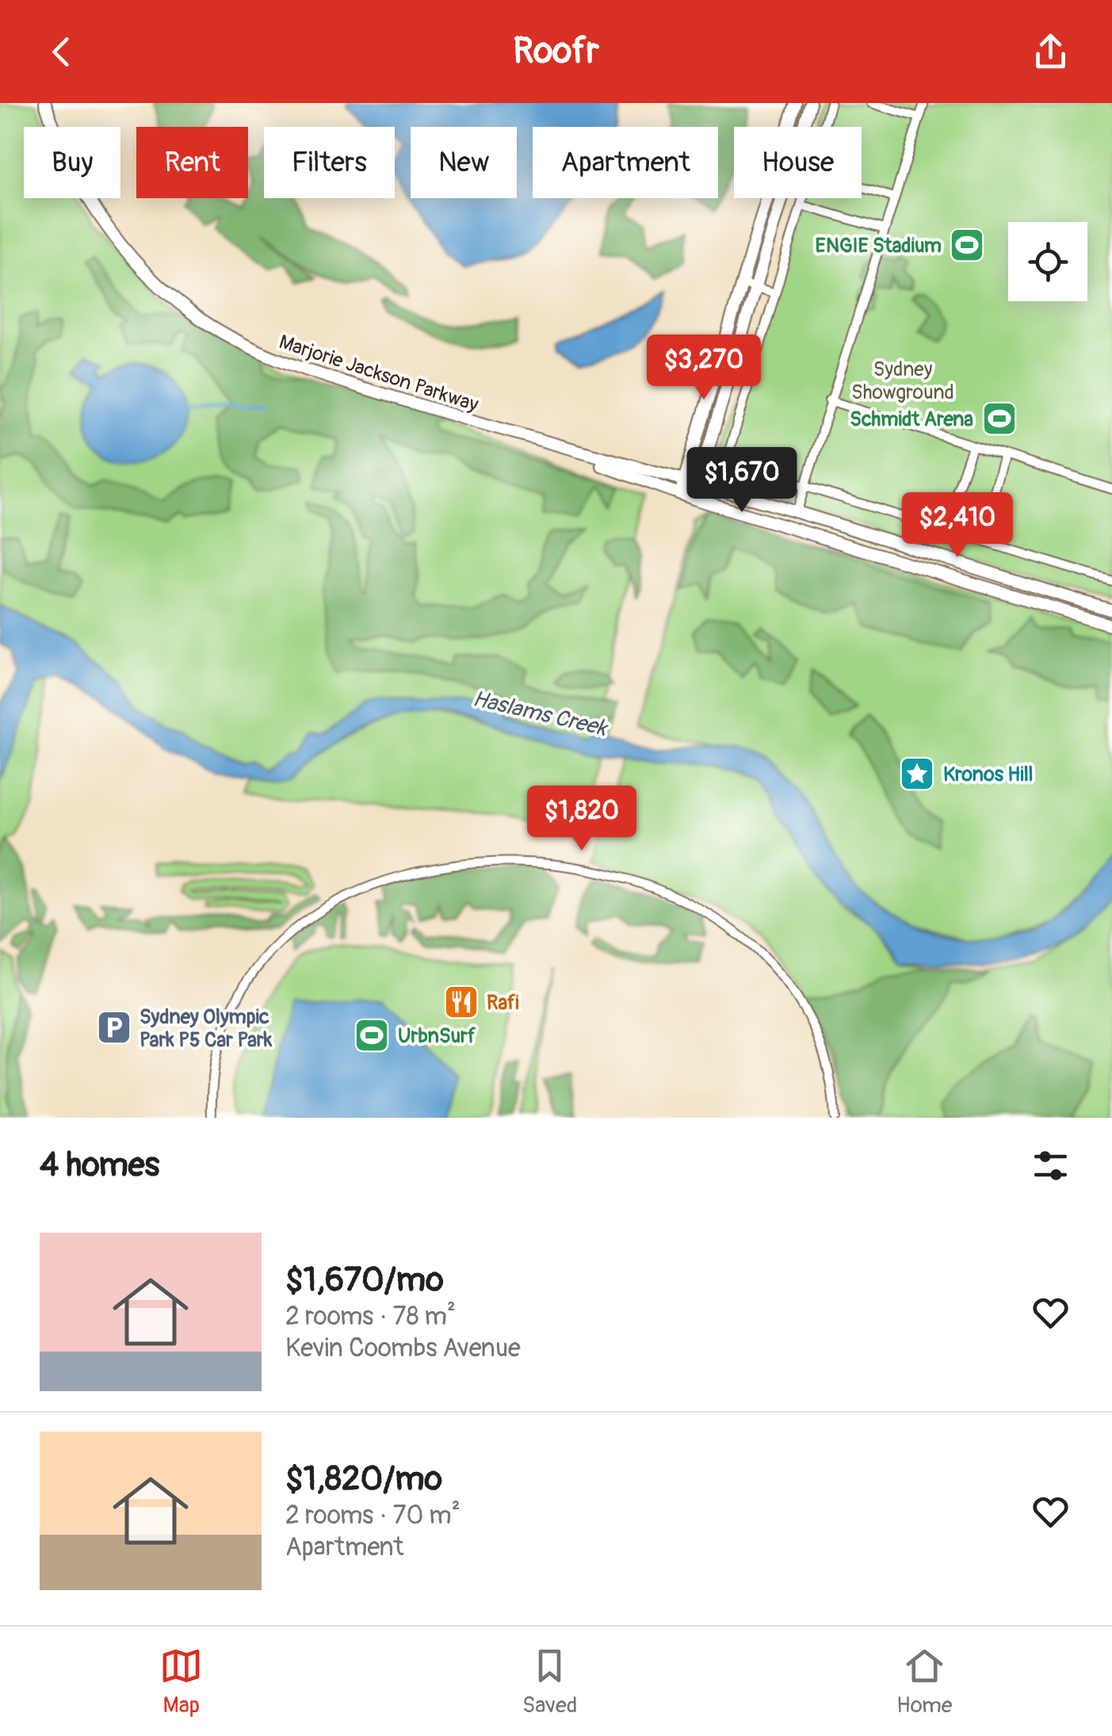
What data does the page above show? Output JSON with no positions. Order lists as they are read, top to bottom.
{
  "streets": {
    "main road": ["Marjorie Jackson Parkway"]
  },
  "water": ["Haslams Creek"],
  "parks": ["Sydney Showground"],
  "places": {
    "sports": ["ENGIE Stadium", "Schmidt Arena", "UrbnSurf"],
    "place": ["Kronos Hill"],
    "restaurant": ["Rafi"],
    "parking": ["Sydney Olympic Park P5 Car Park"]
  },
  "page": {
    "header": "Roofr",
    "chip": [
      "Buy",
      "Rent",
      "Filters",
      "New",
      "Apartment",
      "House"
    ],
    "price": [
      "$3,270",
      "$1,670",
      "$2,410",
      "$1,820"
    ],
    "heading": "4 homes",
    "list": [
      {
        "name": "$1,670/mo",
        "note": "2 rooms · 78 m² · Kevin Coombs Avenue"
      },
      {
        "name": "$1,820/mo",
        "note": "2 rooms · 70 m² · Apartment"
      }
    ],
    "tabs": ["Map", "Saved", "Home"]
  }
}
